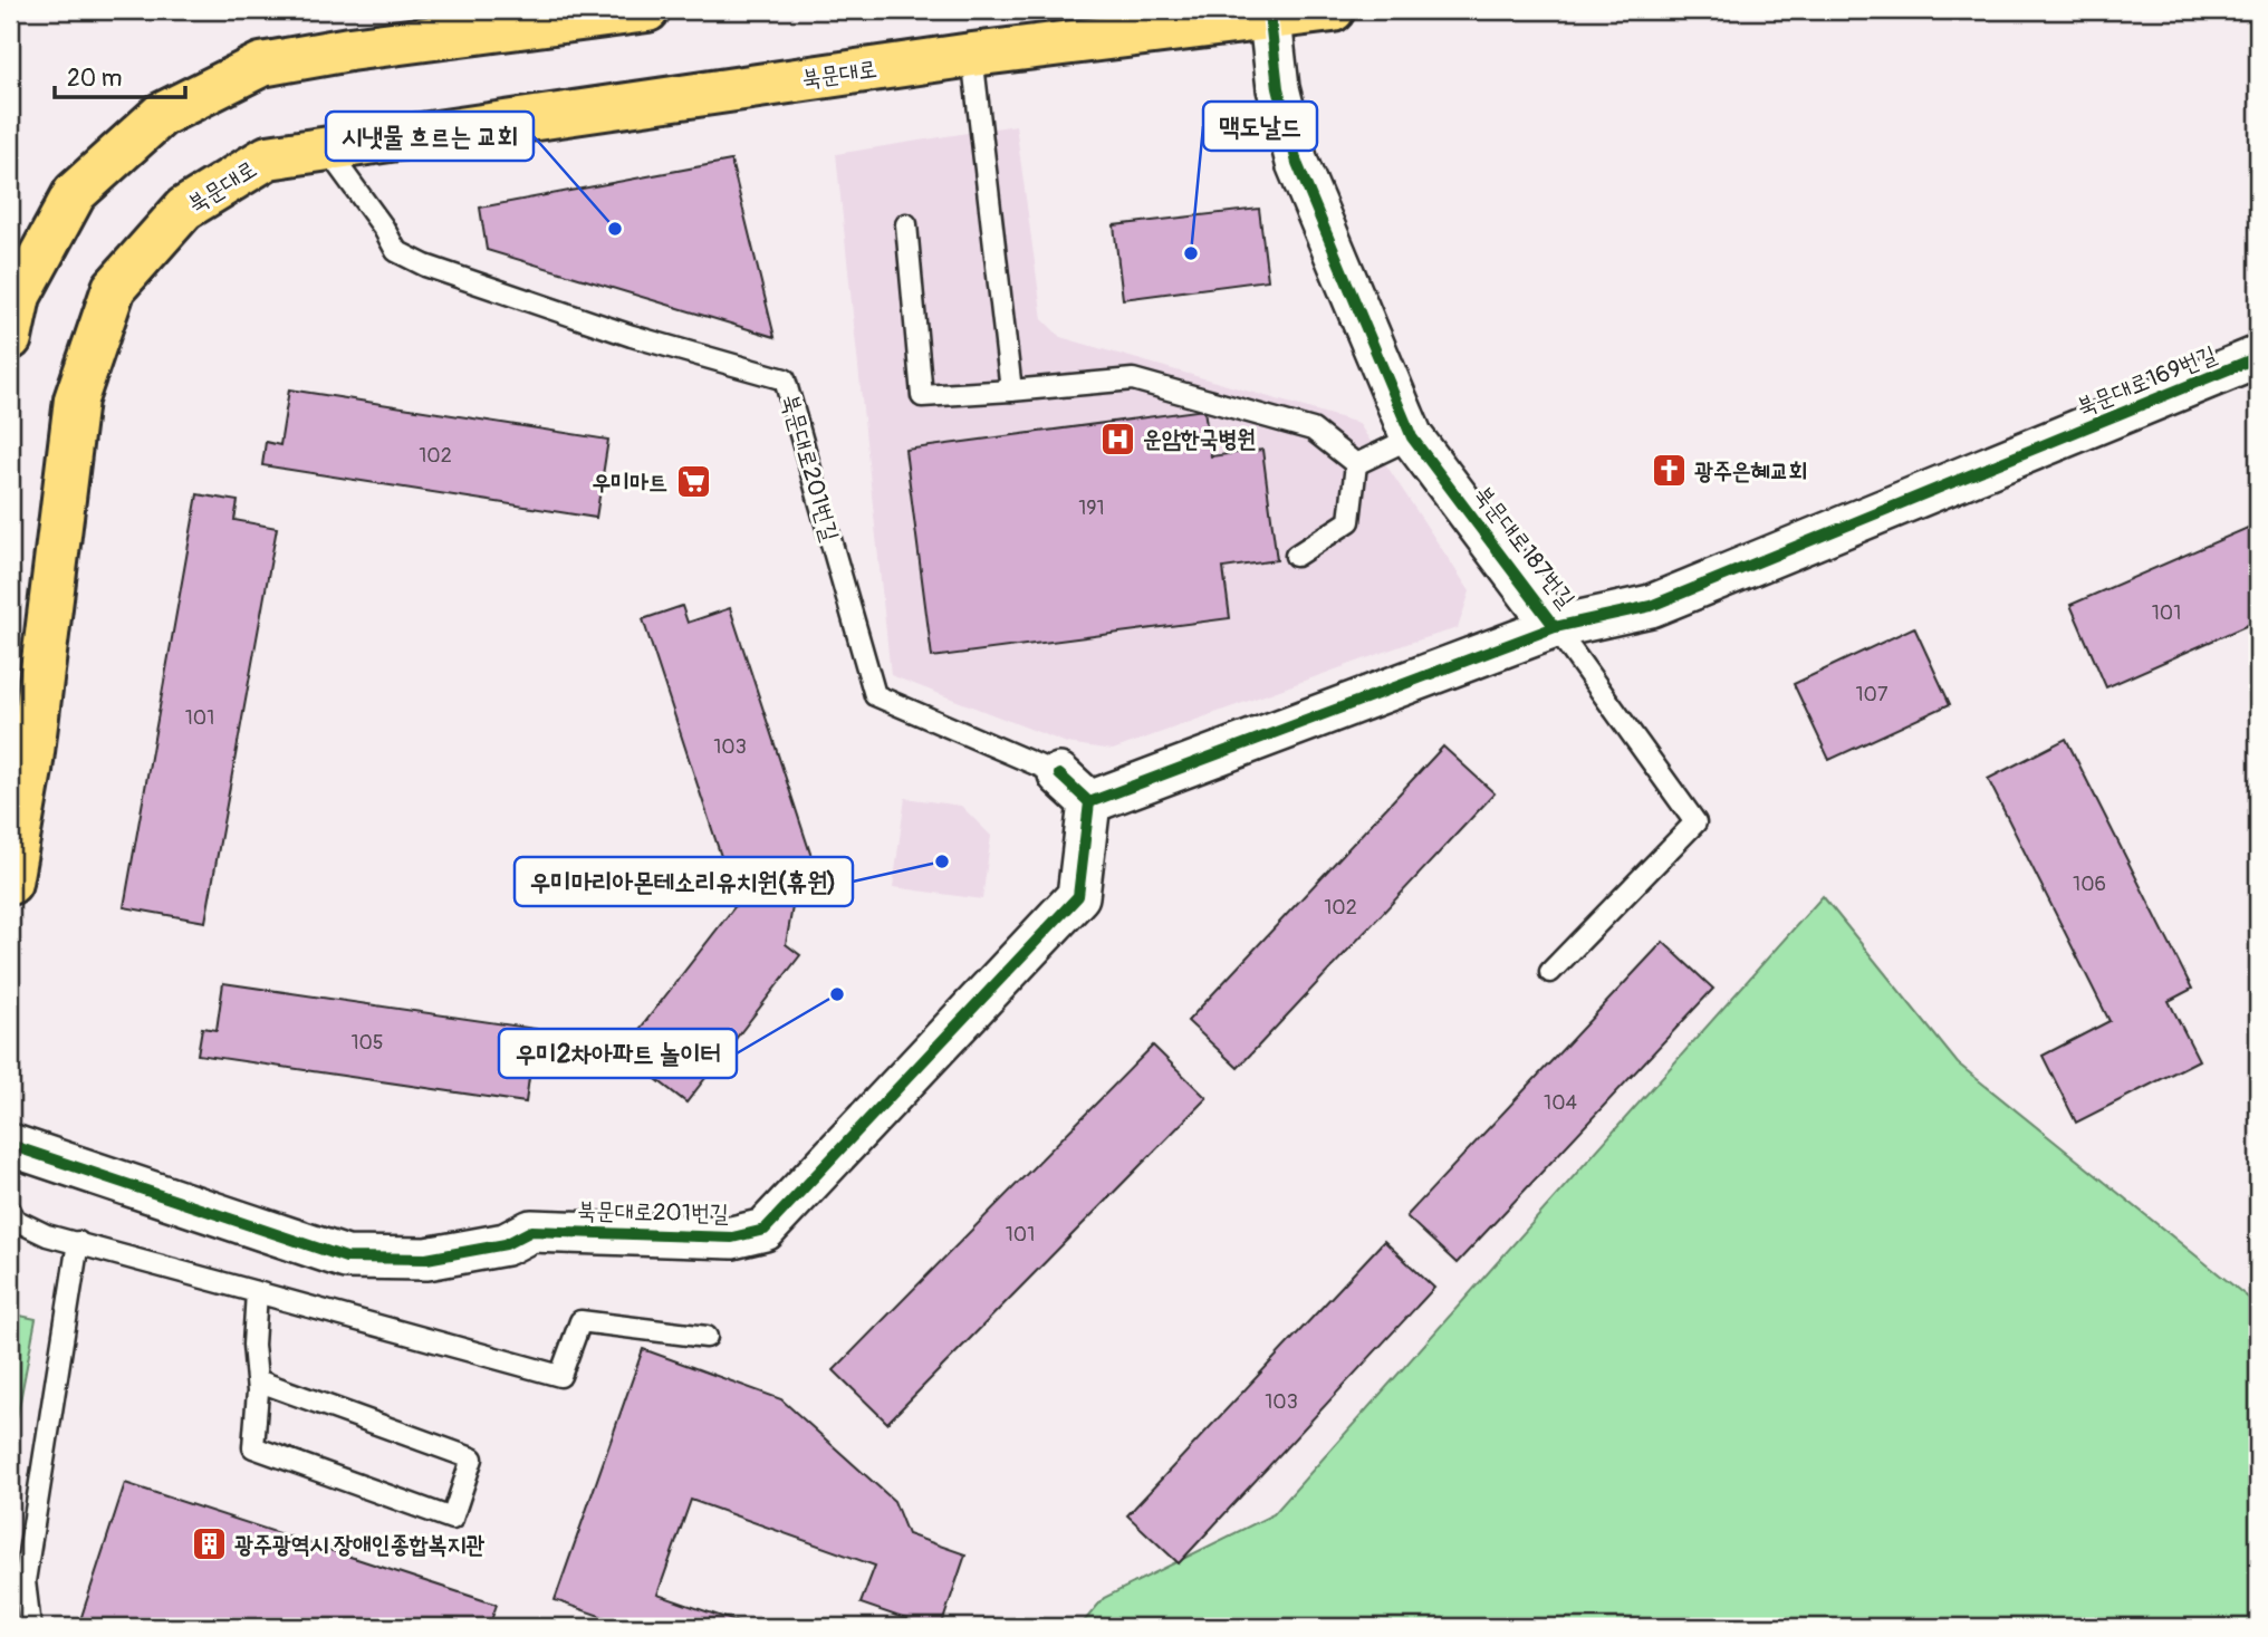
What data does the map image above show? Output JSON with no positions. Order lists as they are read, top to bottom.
{
  "streets": {
    "main road": ["북문대로"],
    "street": ["북문대로169번길", "북문대로201번길", "북문대로187번길"]
  },
  "crossings": [
    ["북문대로", "북문대로201번길"],
    ["북문대로", "북문대로187번길"],
    ["북문대로169번길", "북문대로187번길"]
  ],
  "places": {
    "other": [
      "시냇물 흐르는 교회",
      "맥도날드",
      "우미마리아몬테소리유치원(휴원)",
      "우미2차아파트 놀이터"
    ],
    "hospital": ["운암한국병원"],
    "church": ["광주은혜교회"],
    "supermarket": ["우미마트"],
    "building": ["광주광역시 장애인종합복지관"]
  },
  "house_numbers": [
    "102",
    "191",
    "101",
    "107",
    "101",
    "103",
    "106",
    "102",
    "105",
    "104",
    "101",
    "103"
  ],
  "scale_bar": "20 m"
}
